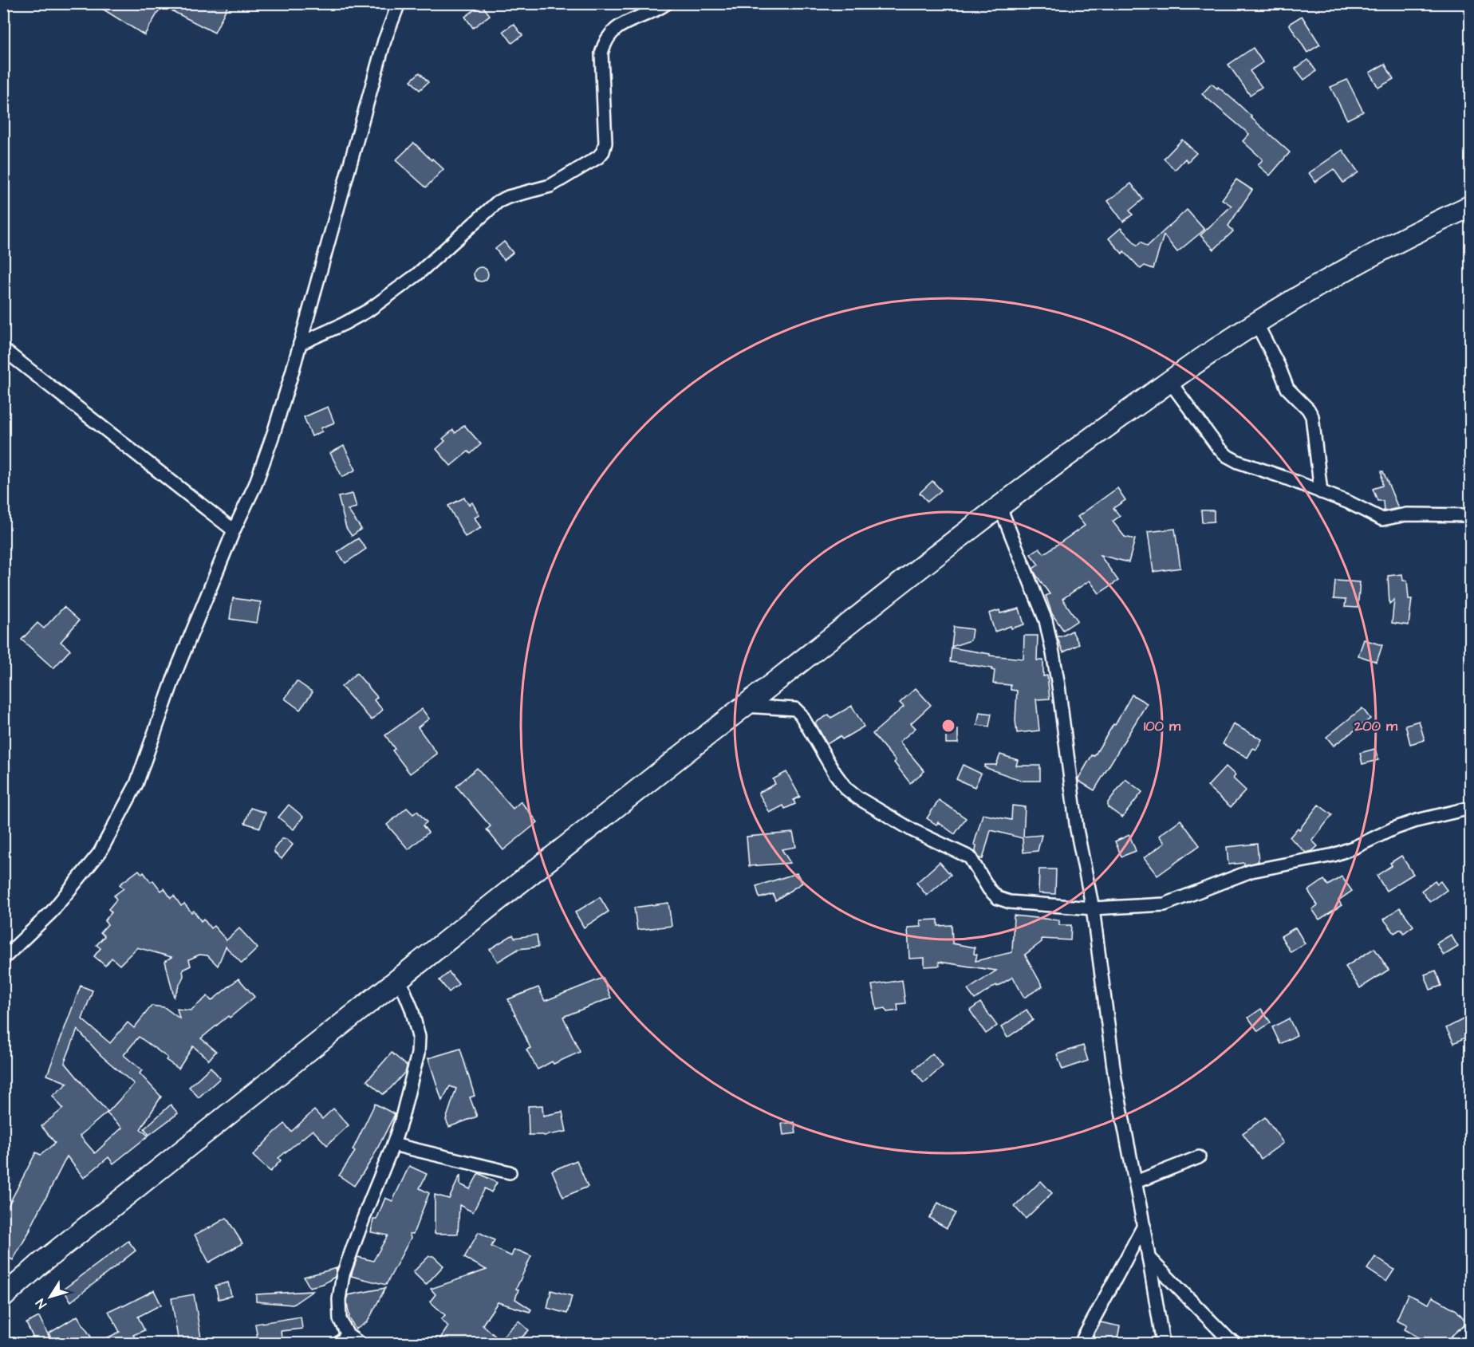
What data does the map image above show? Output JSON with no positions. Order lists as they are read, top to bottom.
{
  "north": "bottom left",
  "rings": ["100 m", "200 m"]
}
